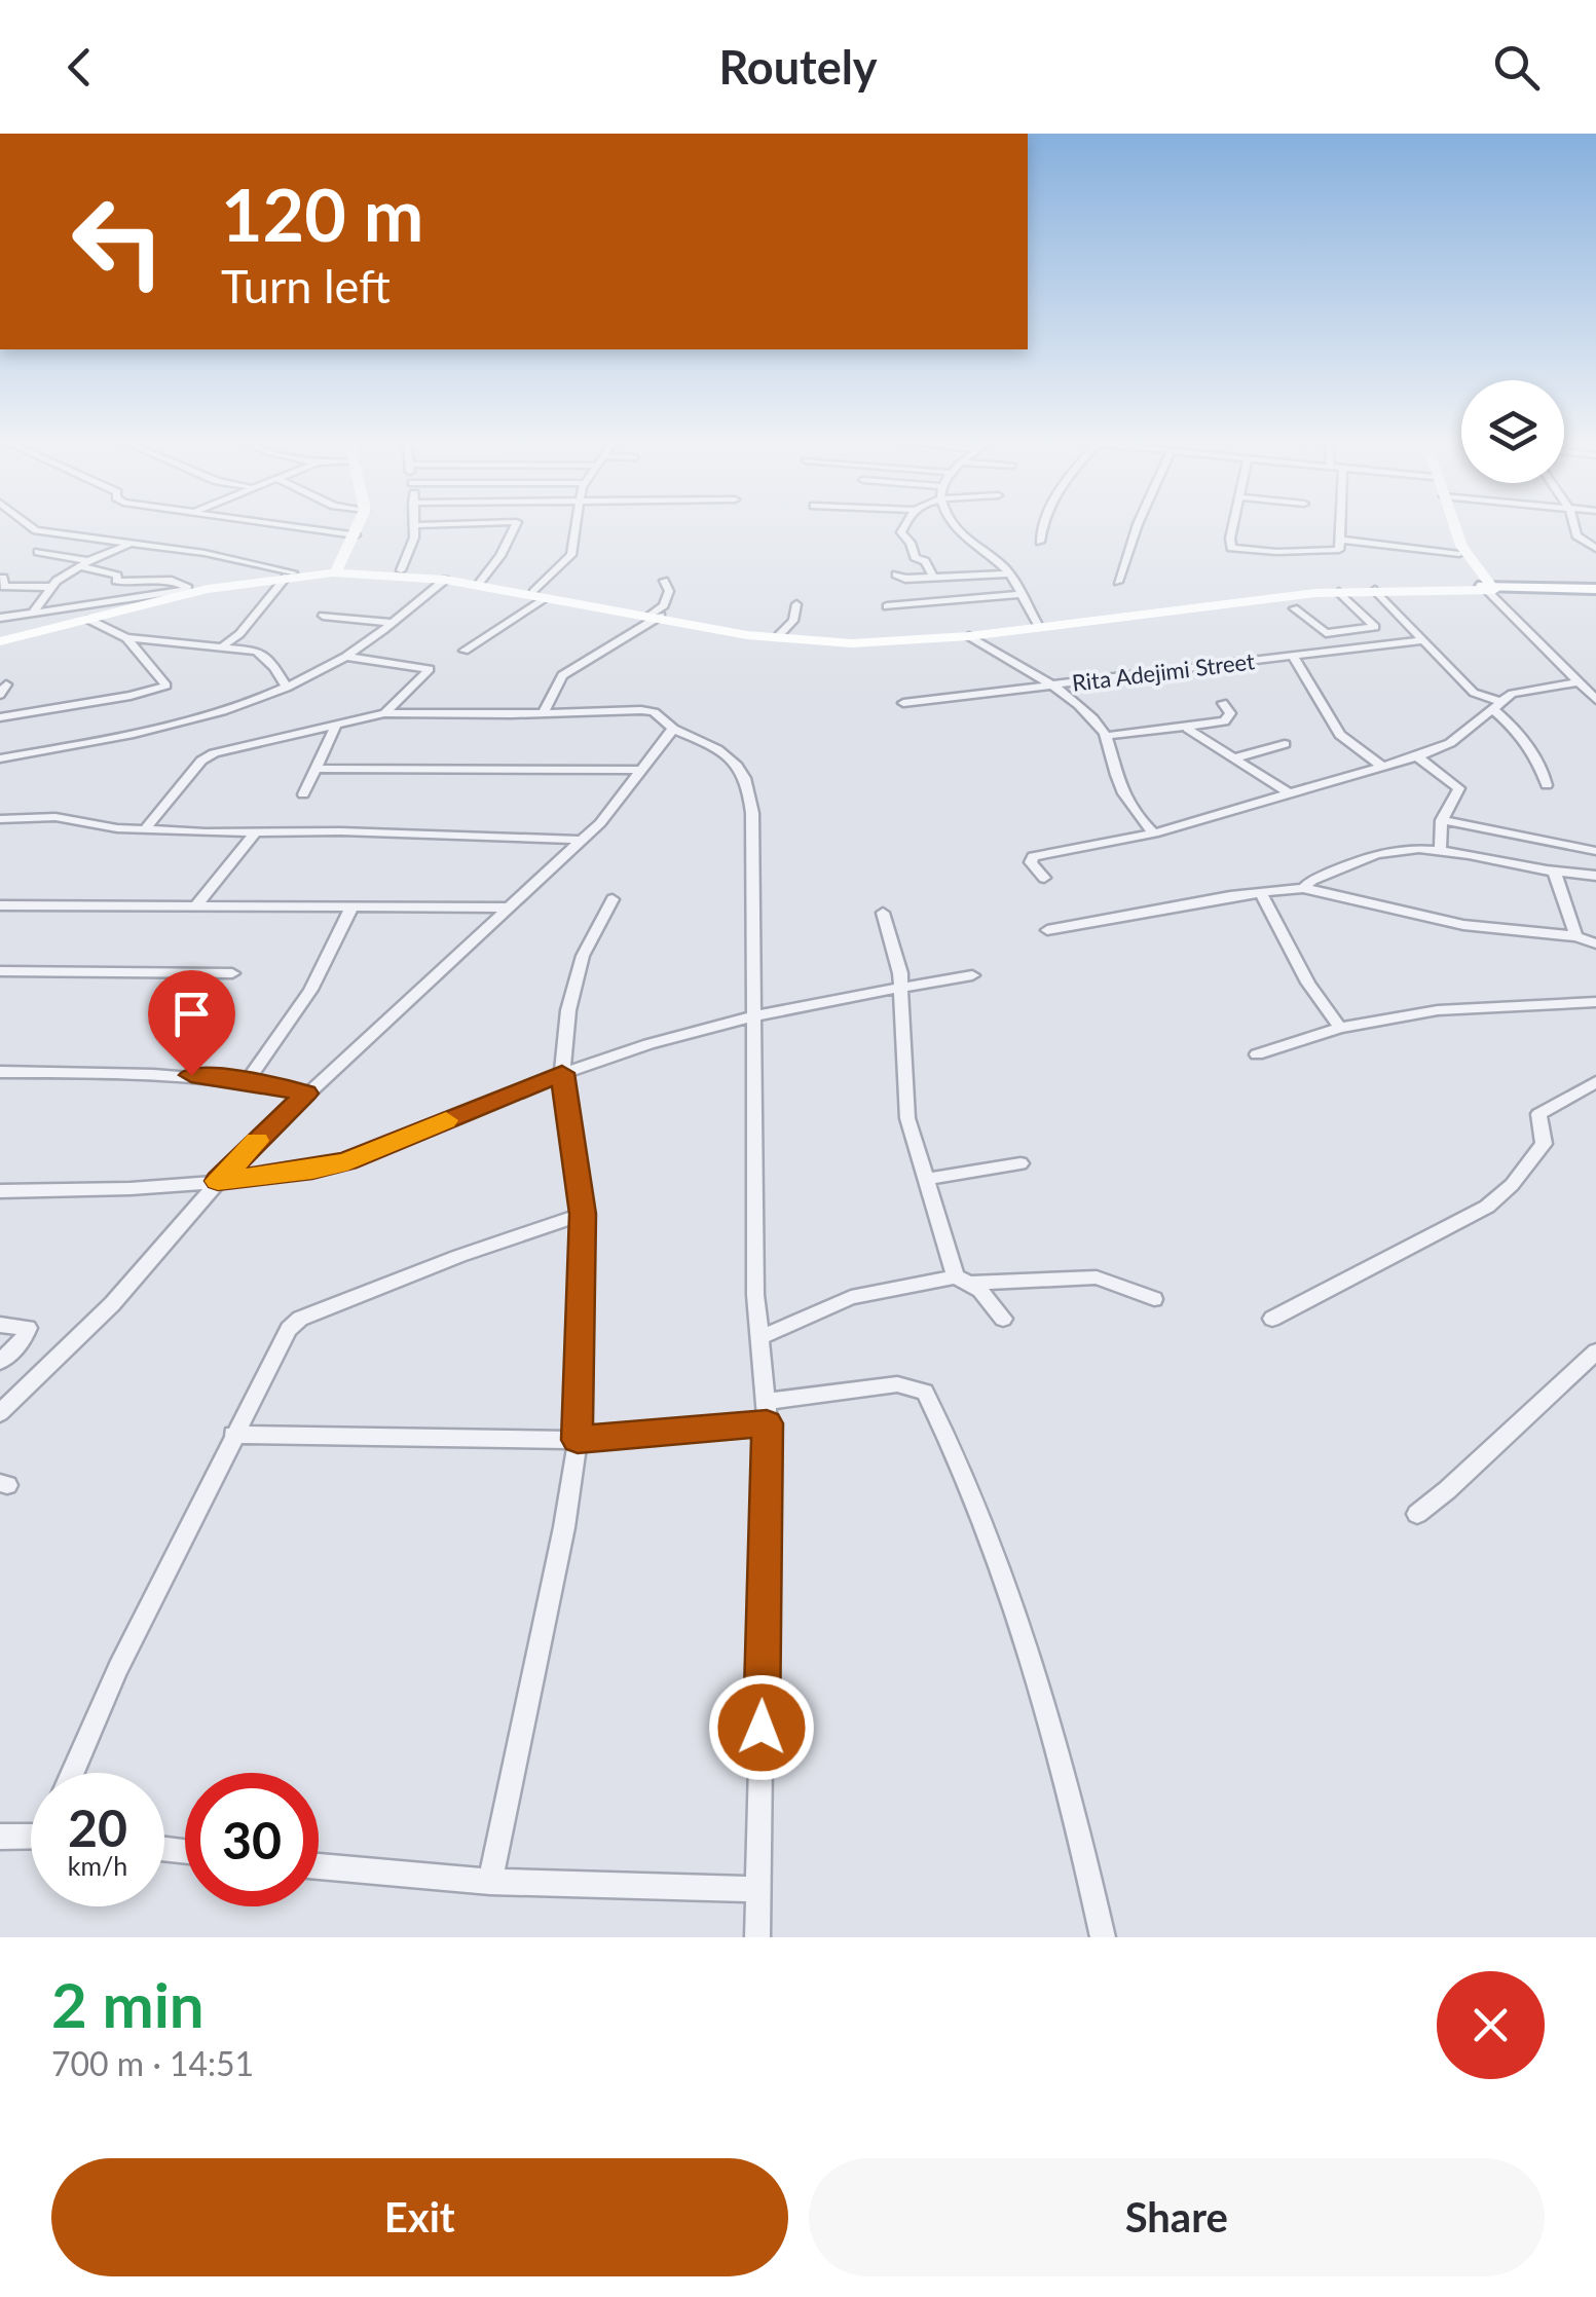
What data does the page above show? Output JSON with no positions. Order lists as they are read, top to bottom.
{
  "streets": {
    "street": ["Rita Adejimi Street"]
  },
  "page": {
    "header": "Routely",
    "turn": ["120 m", "Turn left"],
    "speed": "20 km/h",
    "limit": "30",
    "heading": ["2 min", "700 m · 14:51"],
    "buttons": ["Exit", "Share"]
  }
}
